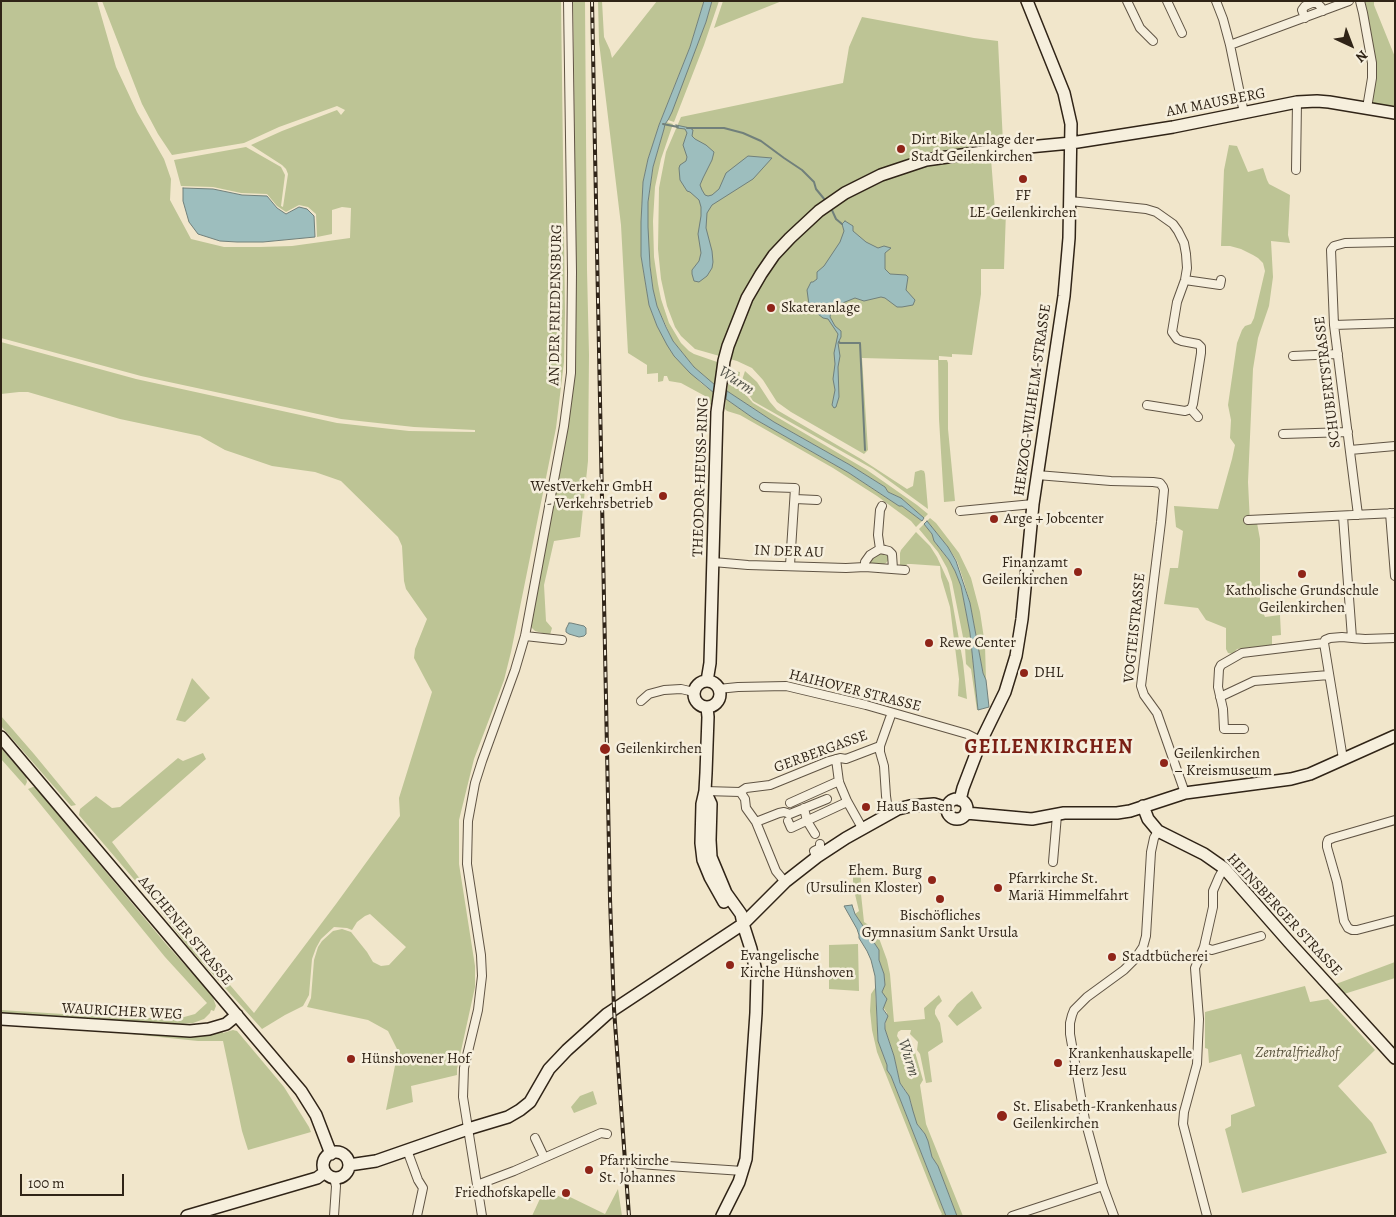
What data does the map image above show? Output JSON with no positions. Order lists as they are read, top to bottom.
{
  "streets": {
    "main road": [
      "AM MAUSBERG",
      "HERZOG-WILHELM-STRASSE",
      "THEODOR-HEUSS-RING",
      "HEINSBERGER STRASSE",
      "AACHENER STRASSE",
      "WAURICHER WEG"
    ],
    "street": [
      "AN DER FRIEDENSBURG",
      "SCHUBERTSTRASSE",
      "IN DER AU",
      "VOGTEISTRASSE",
      "HAIHOVER STRASSE",
      "GERBERGASSE"
    ]
  },
  "crossings": [
    ["AM MAUSBERG", "HERZOG-WILHELM-STRASSE"],
    ["AM MAUSBERG", "THEODOR-HEUSS-RING"],
    ["HERZOG-WILHELM-STRASSE", "THEODOR-HEUSS-RING"],
    ["HERZOG-WILHELM-STRASSE", "VOGTEISTRASSE"],
    ["HERZOG-WILHELM-STRASSE", "HAIHOVER STRASSE"],
    ["THEODOR-HEUSS-RING", "IN DER AU"],
    ["THEODOR-HEUSS-RING", "HAIHOVER STRASSE"],
    ["AACHENER STRASSE", "WAURICHER WEG"]
  ],
  "districts": ["GEILENKIRCHEN"],
  "water": ["Wurm"],
  "parks": ["Zentralfriedhof"],
  "places": [
    "Dirt Bike Anlage der Stadt Geilenkirchen",
    "FF LE-Geilenkirchen",
    "Skateranlage",
    "WestVerkehr GmbH - Verkehrsbetrieb",
    "Arge + Jobcenter",
    "Finanzamt Geilenkirchen",
    "Katholische Grundschule Geilenkirchen",
    "Rewe Center",
    "DHL",
    "Geilenkirchen",
    "Geilenkirchen – Kreismuseum",
    "Haus Basten",
    "Ehem. Burg (Ursulinen Kloster)",
    "Pfarrkirche St. Mariä Himmelfahrt",
    "Bischöfliches Gymnasium Sankt Ursula",
    "Stadtbücherei",
    "Evangelische Kirche Hünshoven",
    "Hünshovener Hof",
    "Krankenhauskapelle Herz Jesu",
    "St. Elisabeth-Krankenhaus Geilenkirchen",
    "Pfarrkirche St. Johannes",
    "Friedhofskapelle"
  ],
  "scale_bar": "100 m",
  "north": "bottom right"
}
